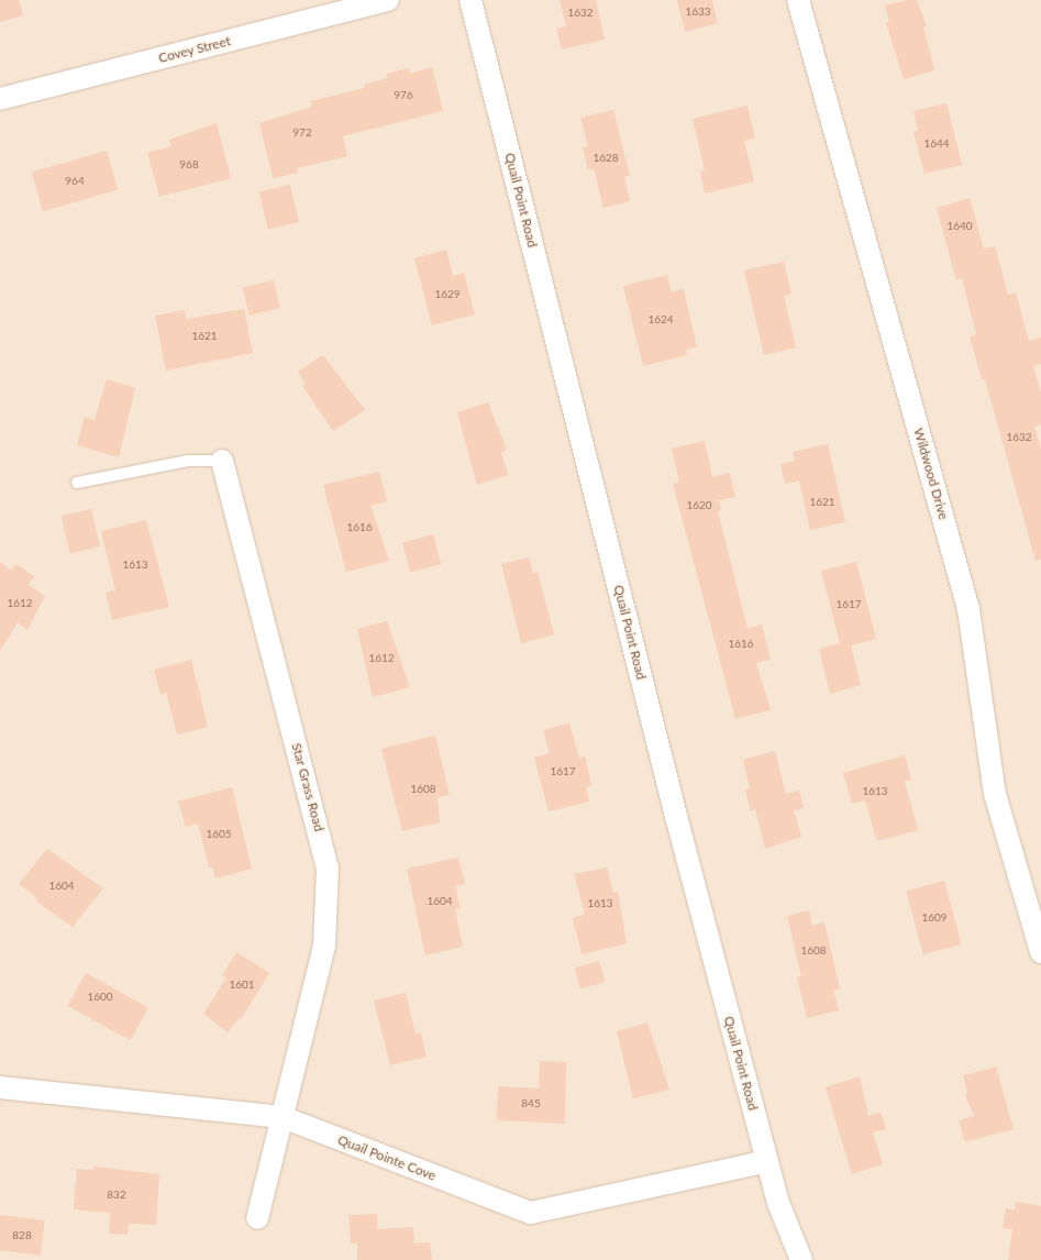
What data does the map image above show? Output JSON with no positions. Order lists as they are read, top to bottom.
{
  "streets": {
    "street": [
      "Covey Street",
      "Quail Point Road",
      "Wildwood Drive",
      "Star Grass Road",
      "Quail Pointe Cove"
    ]
  },
  "crossings": [
    ["Quail Point Road", "Quail Pointe Cove"],
    ["Star Grass Road", "Quail Pointe Cove"]
  ],
  "house_numbers": [
    "1633",
    "1632",
    "976",
    "972",
    "1644",
    "1628",
    "968",
    "964",
    "1640",
    "1629",
    "1624",
    "1621",
    "1632",
    "1621",
    "1620",
    "1616",
    "1613",
    "1612",
    "1617",
    "1616",
    "1612",
    "1617",
    "1608",
    "1613",
    "1605",
    "1604",
    "1604",
    "1613",
    "1609",
    "1608",
    "1601",
    "1600",
    "845",
    "832",
    "828"
  ]
}
